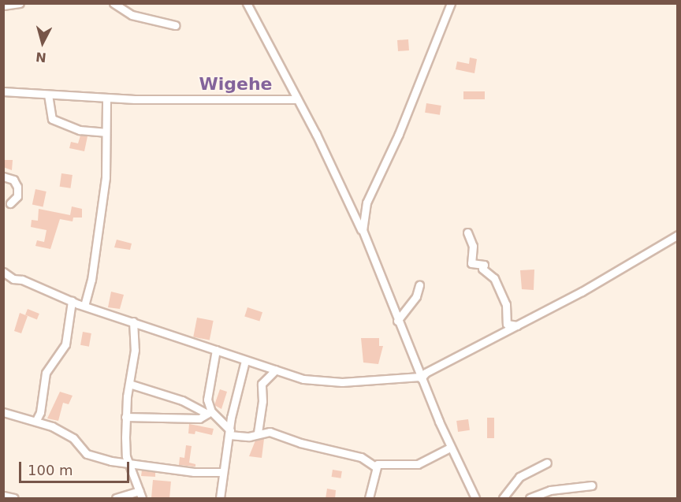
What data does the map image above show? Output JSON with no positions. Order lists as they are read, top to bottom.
{
  "districts": ["Wigehe"],
  "scale_bar": "100 m",
  "north": "bottom"
}
